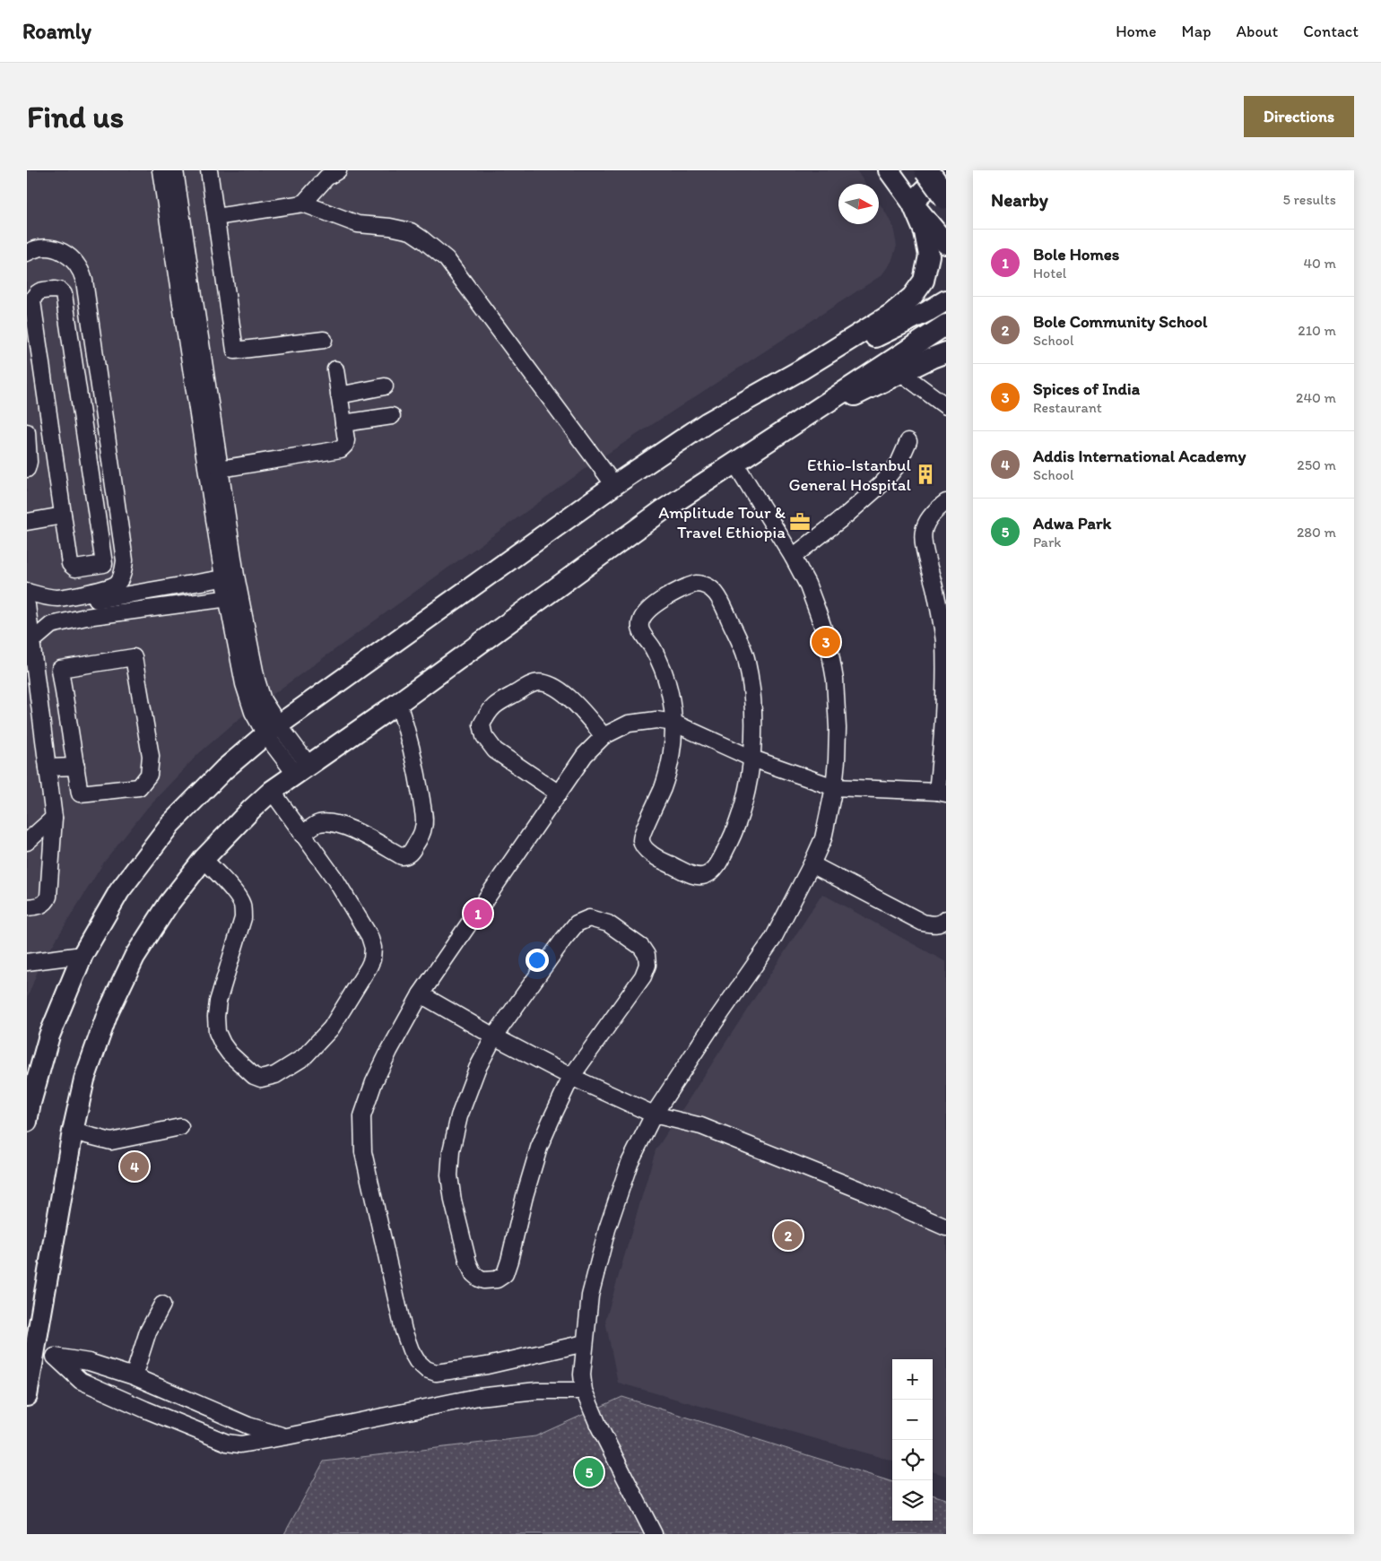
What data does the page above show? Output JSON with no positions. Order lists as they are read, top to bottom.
{
  "places": {
    "building": ["Ethio-Istanbul General Hospital"],
    "office": ["Amplitude Tour & Travel Ethiopia"]
  },
  "north": "right",
  "page": {
    "header": "Roamly",
    "nav": [
      "Home",
      "Map",
      "About",
      "Contact"
    ],
    "buttons": "Directions",
    "title": "Find us",
    "heading": ["Nearby", "5 results"],
    "list": [
      {
        "mark": "1",
        "name": "Bole Homes",
        "note": "Hotel",
        "value": "40 m"
      },
      {
        "mark": "2",
        "name": "Bole Community School",
        "note": "School",
        "value": "210 m"
      },
      {
        "mark": "3",
        "name": "Spices of India",
        "note": "Restaurant",
        "value": "240 m"
      },
      {
        "mark": "4",
        "name": "Addis International Academy",
        "note": "School",
        "value": "250 m"
      },
      {
        "mark": "5",
        "name": "Adwa Park",
        "note": "Park",
        "value": "280 m"
      }
    ],
    "pins": [
      "3",
      "1",
      "4",
      "2",
      "5"
    ],
    "map_buttons": ["+", "−"]
  }
}
